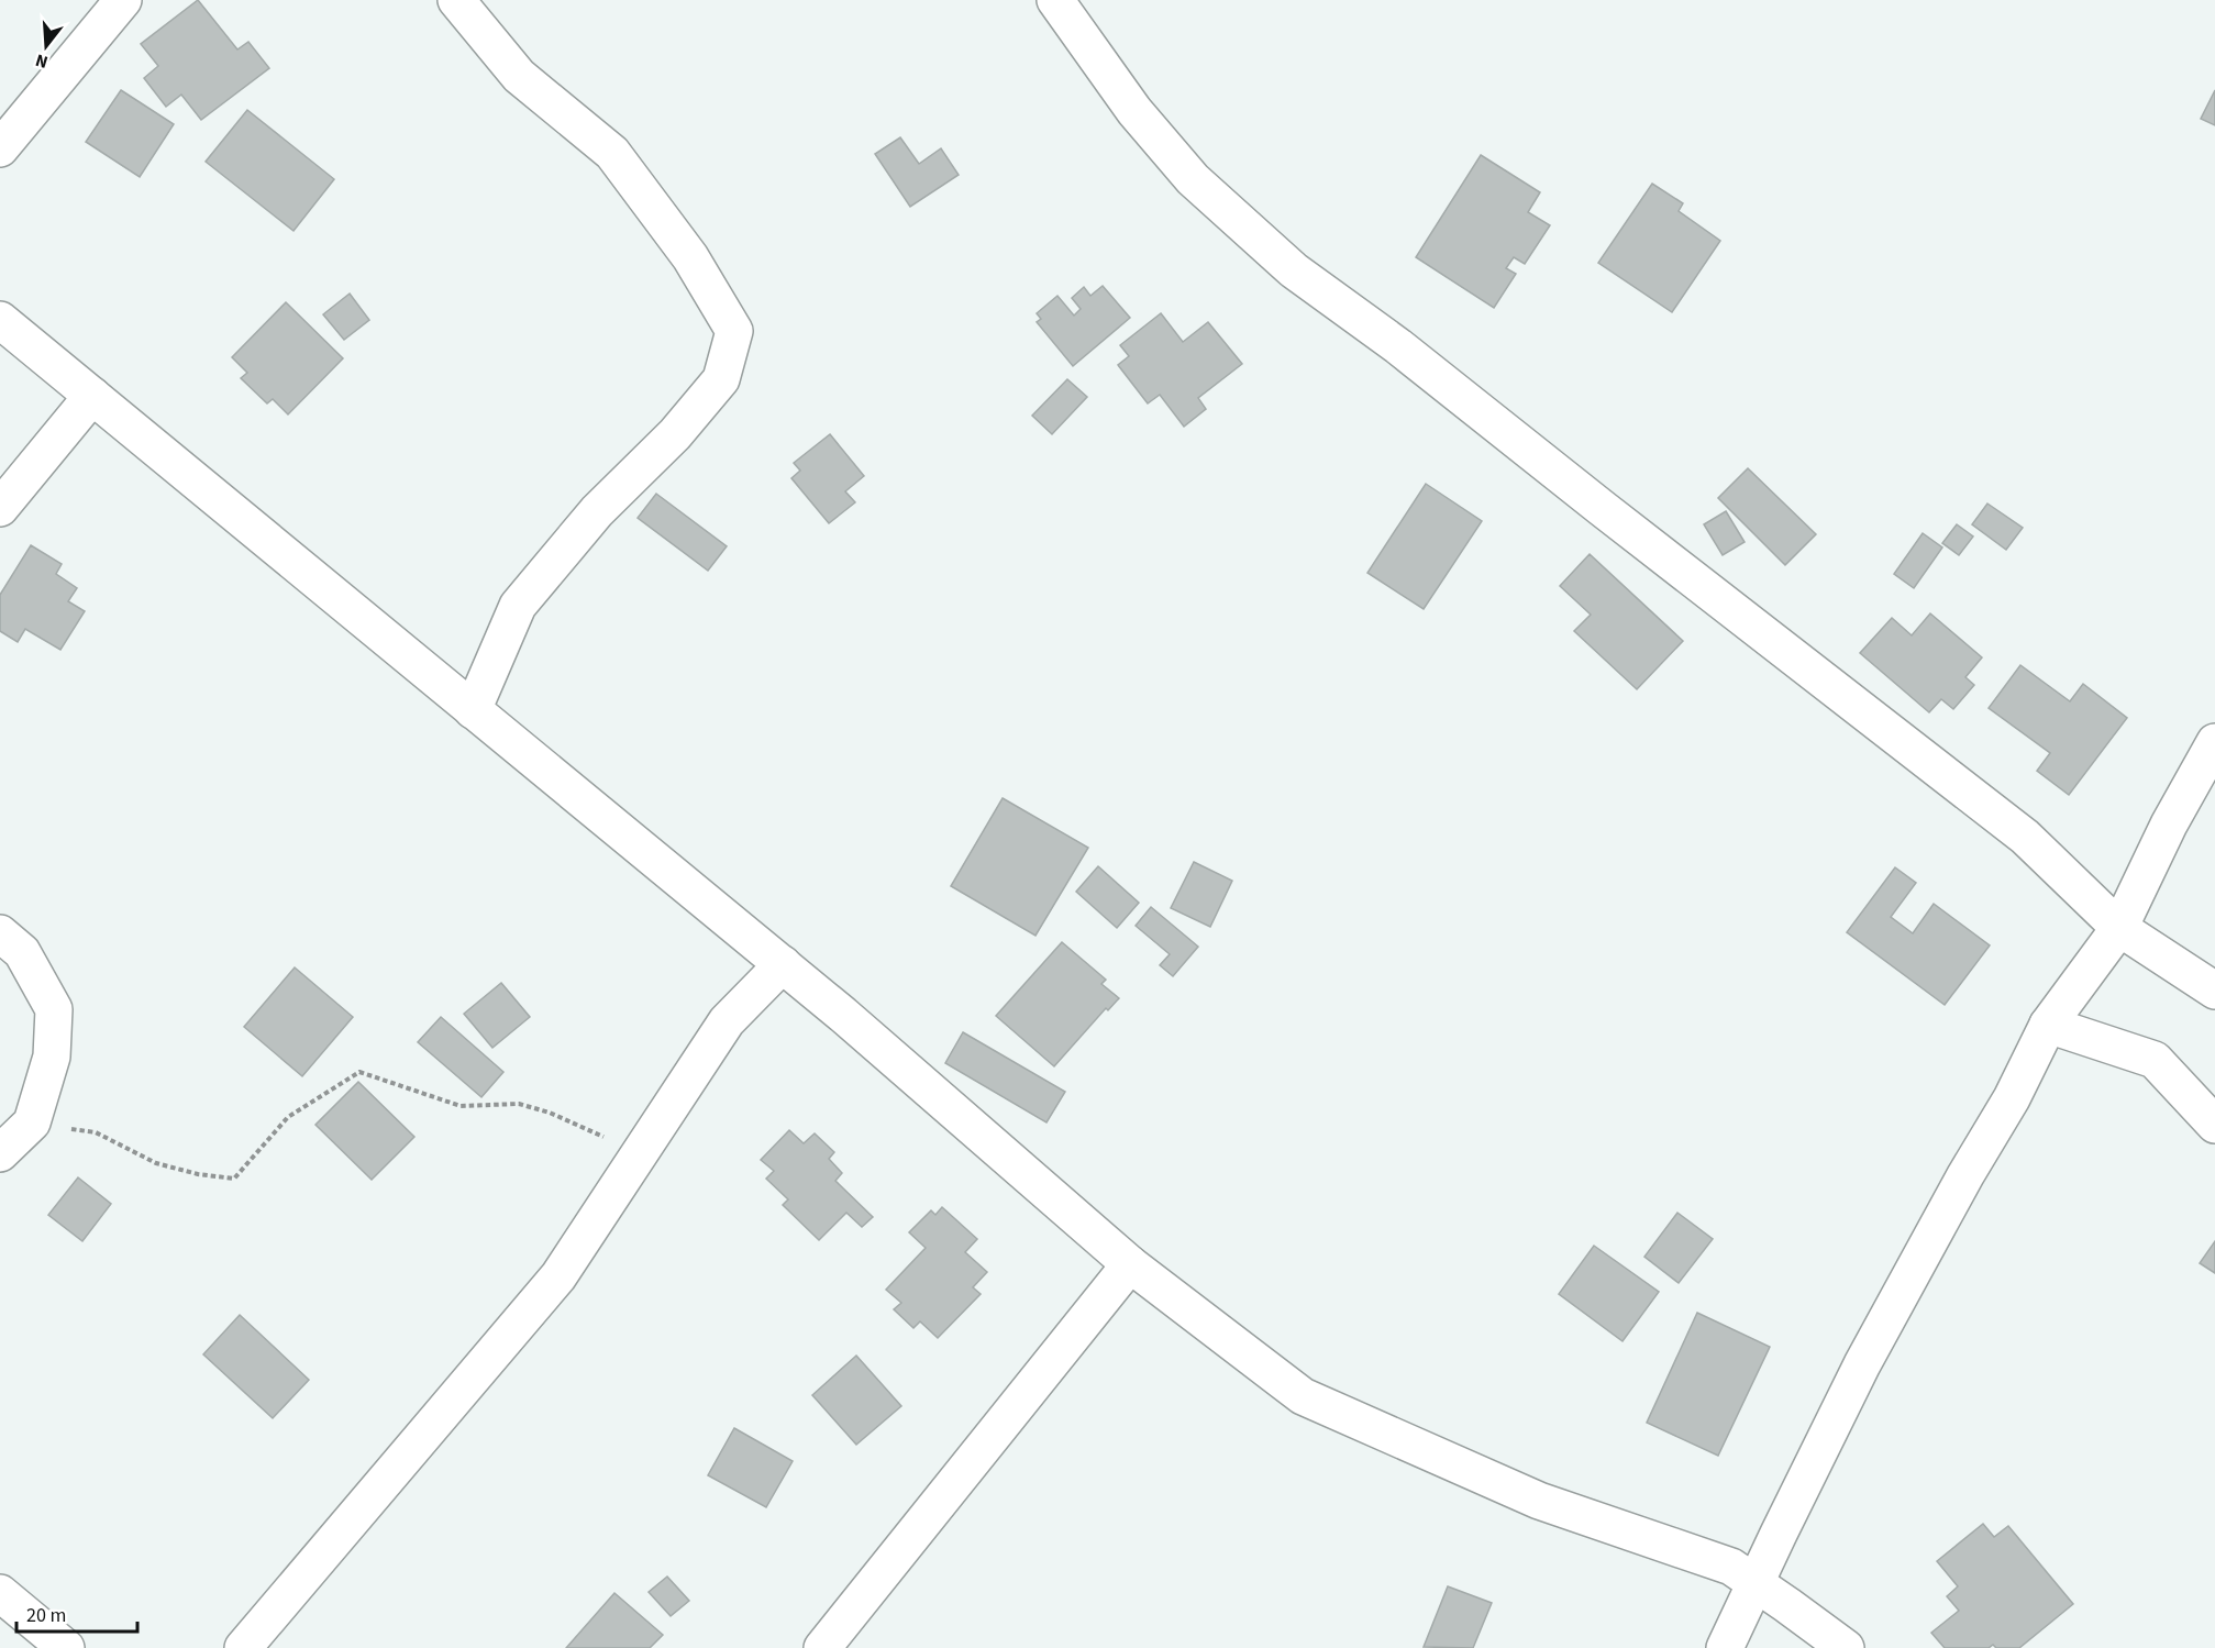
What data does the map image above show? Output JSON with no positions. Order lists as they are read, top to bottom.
{
  "scale_bar": "20 m",
  "north": "bottom"
}
